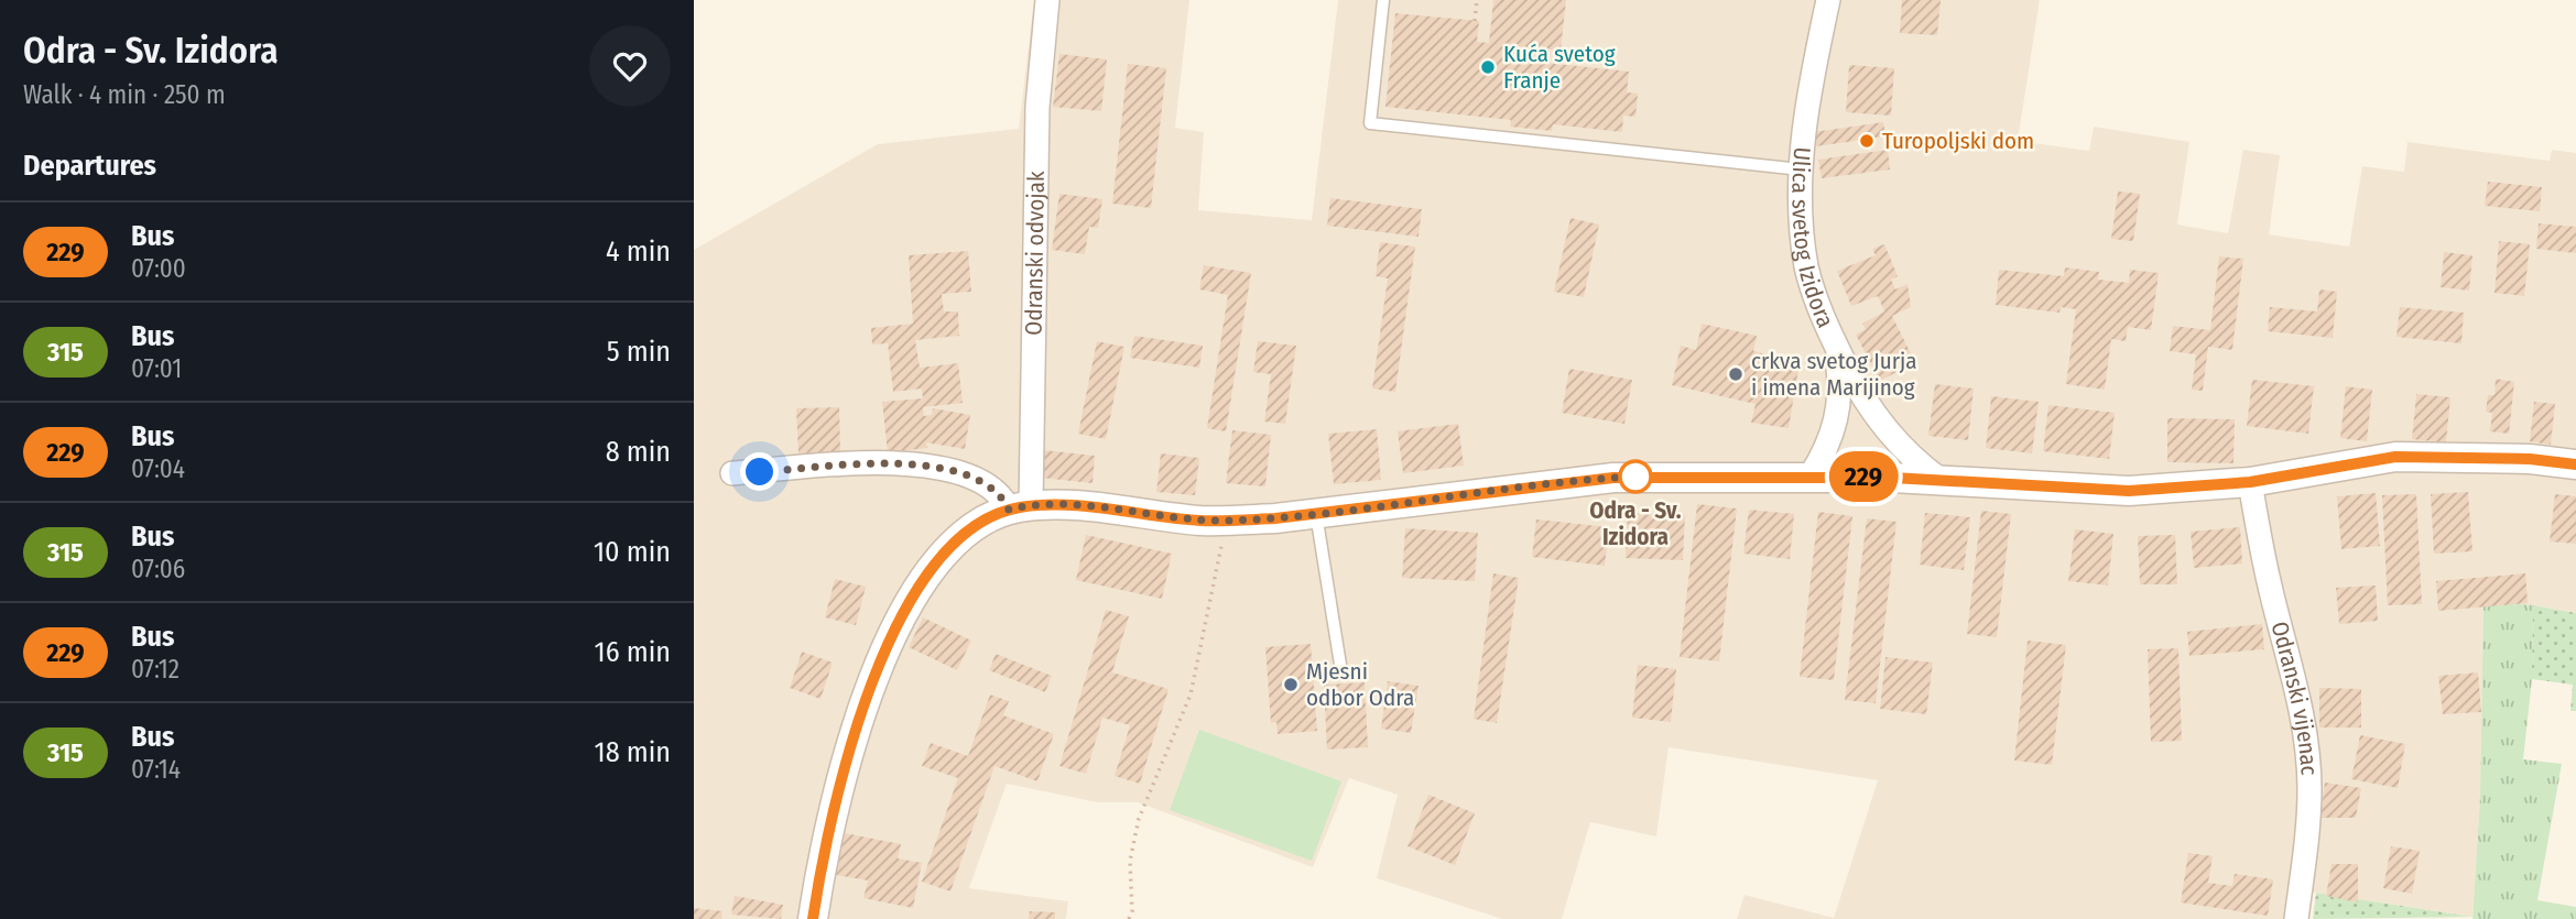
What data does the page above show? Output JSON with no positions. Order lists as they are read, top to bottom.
{
  "streets": {
    "street": ["Ulica svetog Izidora", "Odranski odvojak", "Odranski vijenac"]
  },
  "places": [
    "Kuća svetog Franje",
    "Turopoljski dom",
    "crkva svetog Jurja i imena Marijinog",
    "Odra - Sv. Izidora",
    "Mjesni odbor Odra"
  ],
  "lines": ["bus line 229"],
  "page": {
    "heading": [
      ["Odra - Sv. Izidora", "Walk · 4 min · 250 m"],
      "Departures"
    ],
    "on_map": "229",
    "list": [
      {
        "mark": "229",
        "name": "Bus",
        "note": "07:00",
        "value": "4 min"
      },
      {
        "mark": "315",
        "name": "Bus",
        "note": "07:01",
        "value": "5 min"
      },
      {
        "mark": "229",
        "name": "Bus",
        "note": "07:04",
        "value": "8 min"
      },
      {
        "mark": "315",
        "name": "Bus",
        "note": "07:06",
        "value": "10 min"
      },
      {
        "mark": "229",
        "name": "Bus",
        "note": "07:12",
        "value": "16 min"
      },
      {
        "mark": "315",
        "name": "Bus",
        "note": "07:14",
        "value": "18 min"
      }
    ]
  }
}
